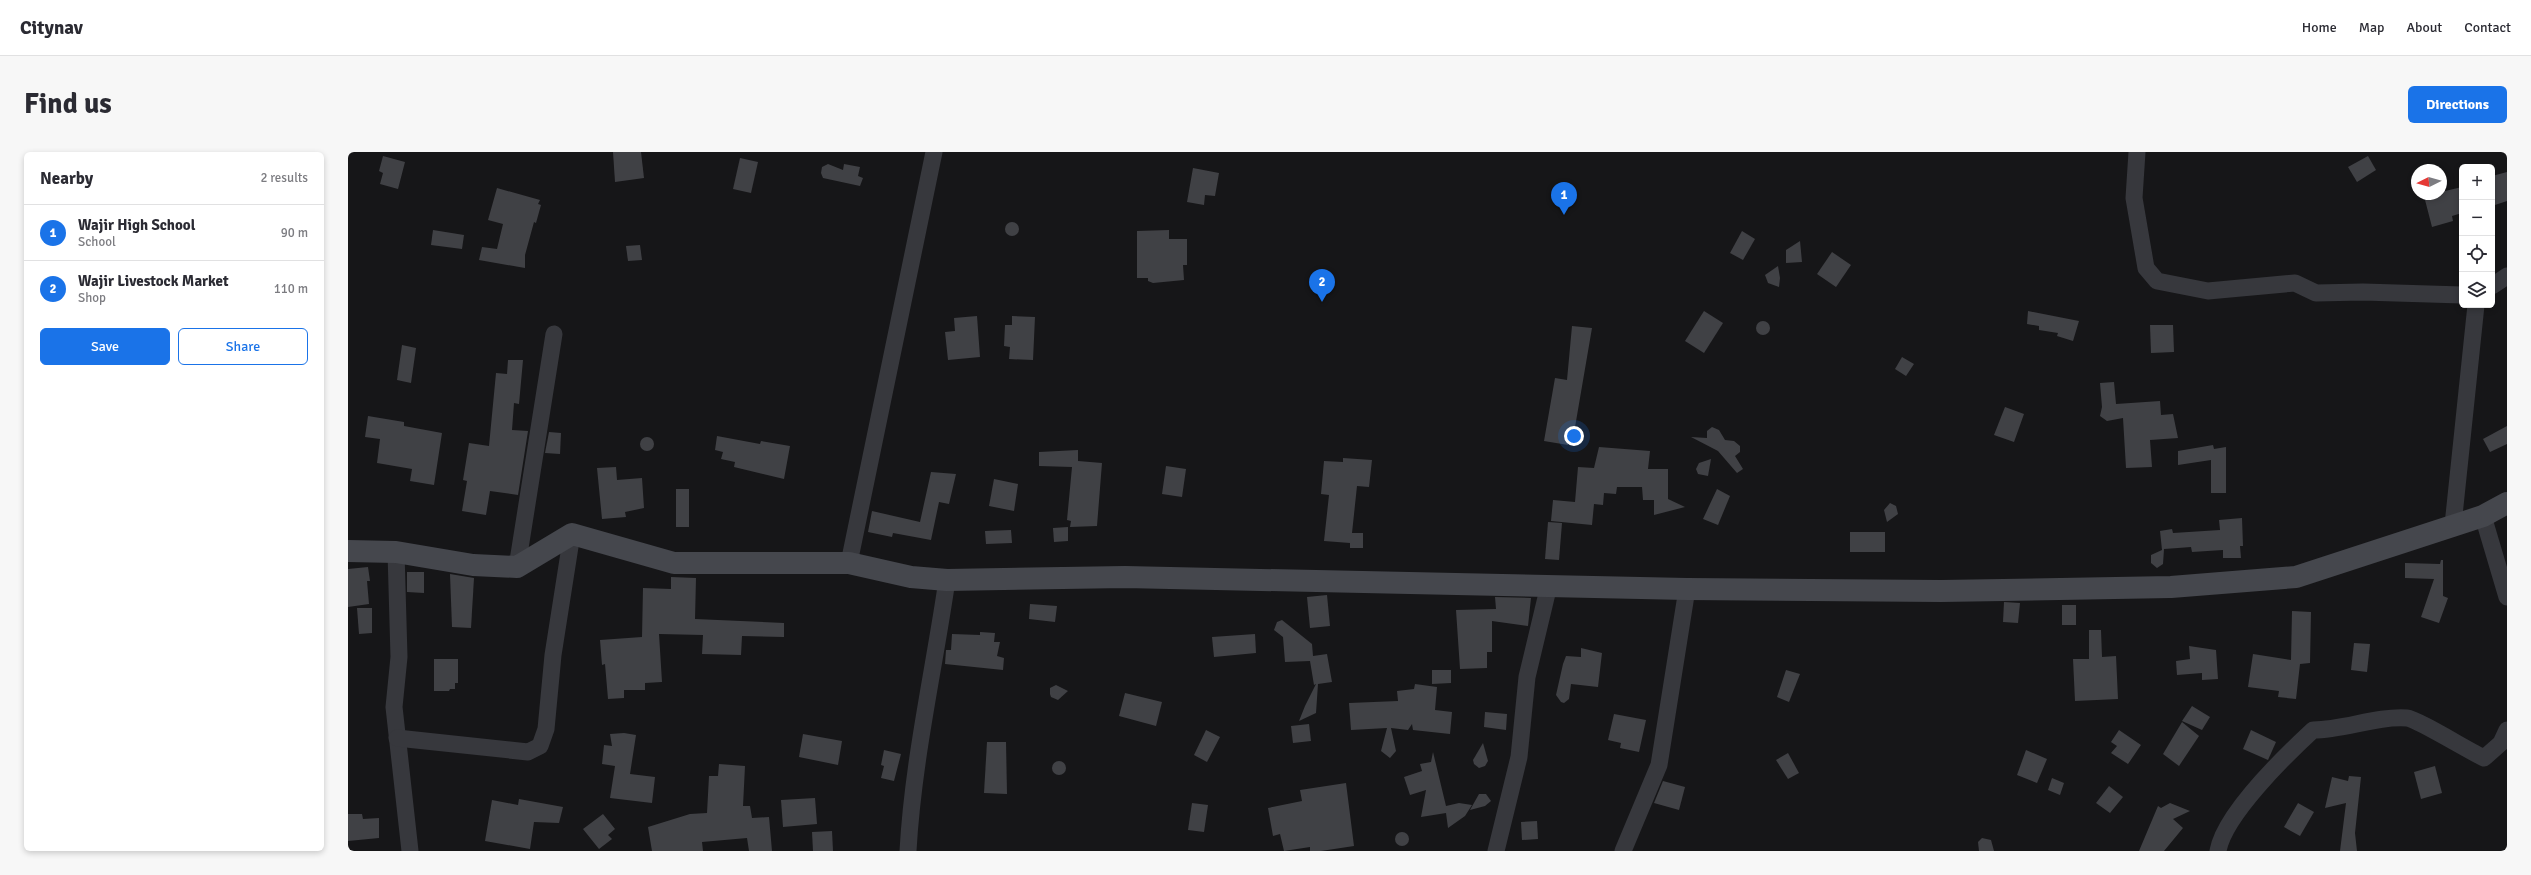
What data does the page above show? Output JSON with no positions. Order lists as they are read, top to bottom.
{
  "north": "left",
  "page": {
    "header": "Citynav",
    "nav": [
      "Home",
      "Map",
      "About",
      "Contact"
    ],
    "buttons": [
      "Directions",
      ["Save", "Share"]
    ],
    "title": "Find us",
    "heading": ["Nearby", "2 results"],
    "map_buttons": ["+", "−"],
    "pins": ["1", "2"],
    "list": [
      {
        "mark": "1",
        "name": "Wajir High School",
        "note": "School",
        "value": "90 m"
      },
      {
        "mark": "2",
        "name": "Wajir Livestock Market",
        "note": "Shop",
        "value": "110 m"
      }
    ]
  }
}
